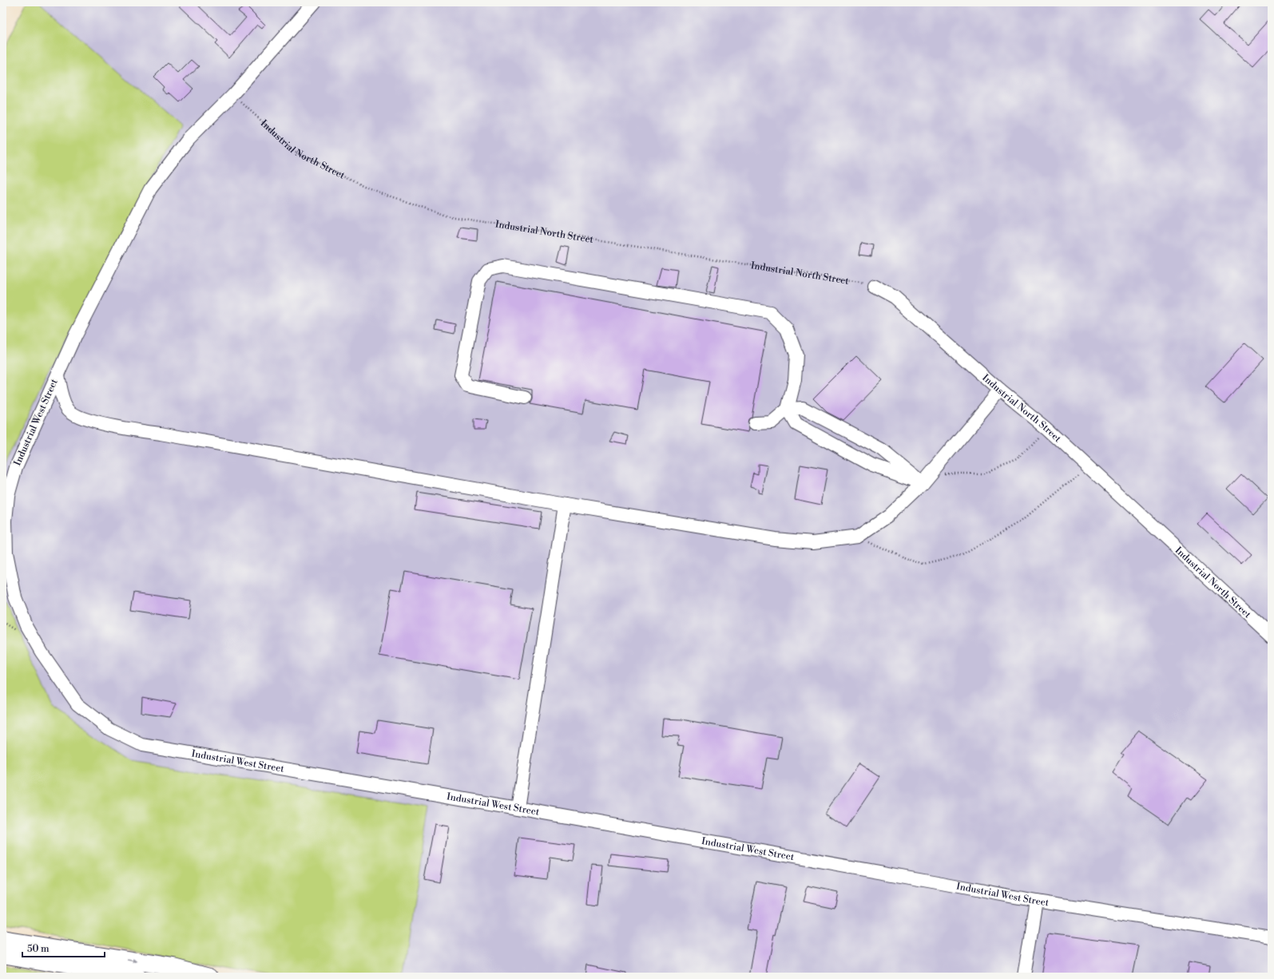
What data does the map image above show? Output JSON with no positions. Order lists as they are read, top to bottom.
{
  "streets": {
    "street": ["Industrial North Street", "Industrial West Street"]
  },
  "crossings": [
    ["Industrial North Street", "Industrial West Street"]
  ],
  "scale_bar": "50 m"
}
